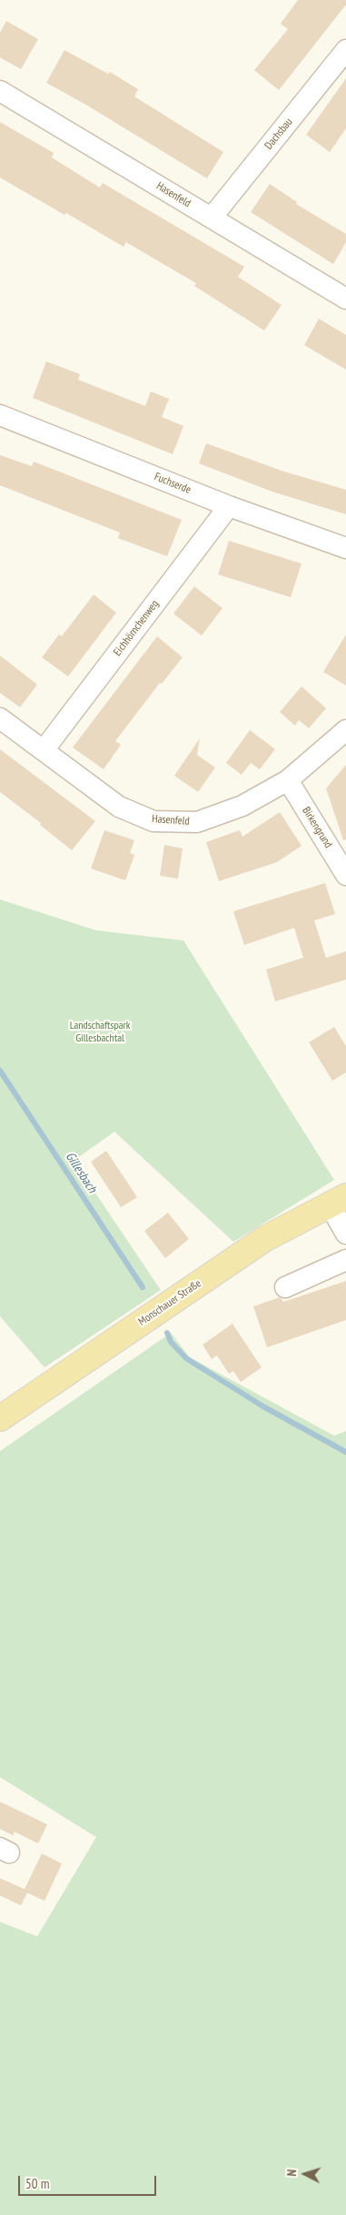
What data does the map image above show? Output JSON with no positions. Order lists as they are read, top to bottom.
{
  "streets": {
    "main road": ["Monschauer Straße"],
    "street": [
      "Dachsbau",
      "Hasenfeld",
      "Fuchserde",
      "Eichhörnchenweg",
      "Birkengrund"
    ]
  },
  "crossings": [
    ["Dachsbau", "Hasenfeld"],
    ["Hasenfeld", "Eichhörnchenweg"],
    ["Hasenfeld", "Birkengrund"],
    ["Fuchserde", "Eichhörnchenweg"]
  ],
  "water": ["Gillesbach"],
  "parks": ["Landschaftspark Gillesbachtal"],
  "scale_bar": "50 m",
  "north": "left"
}
